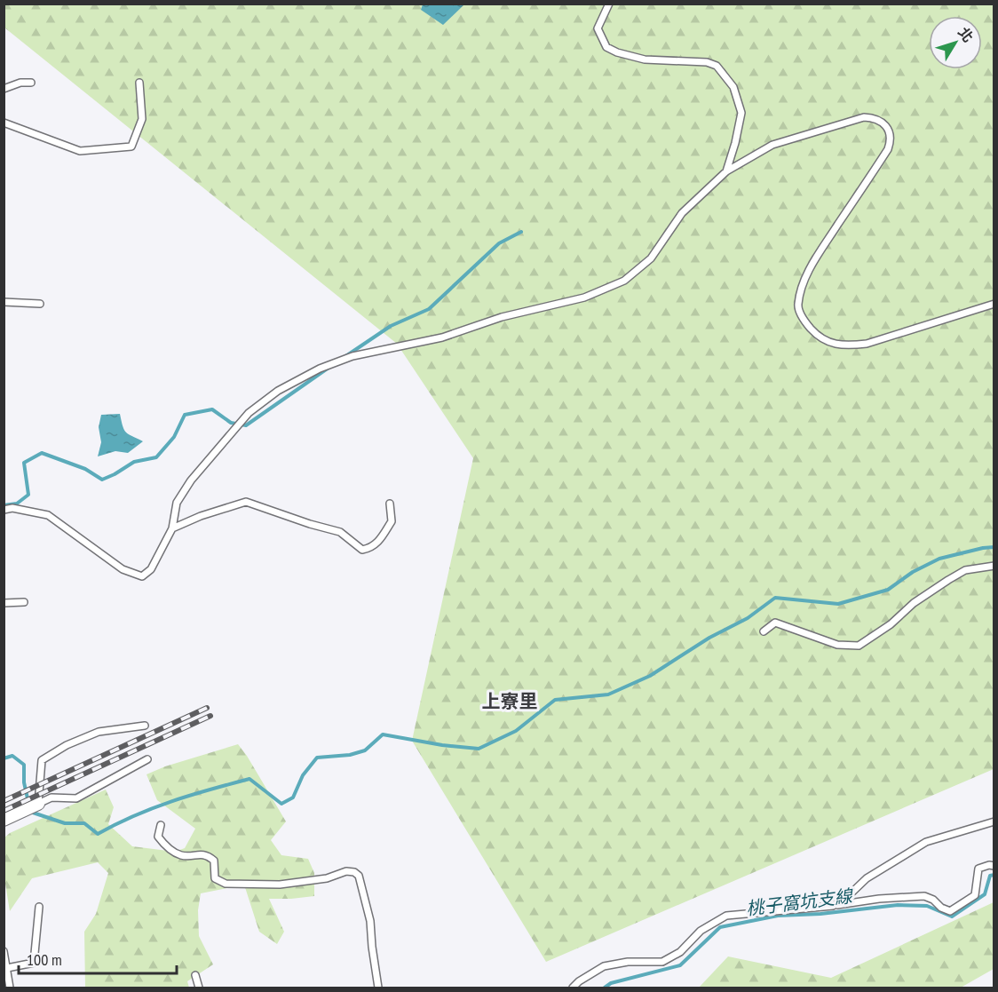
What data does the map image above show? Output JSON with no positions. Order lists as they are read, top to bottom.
{
  "districts": ["上寮里"],
  "water": ["桃子窩坑支線"],
  "scale_bar": "100 m",
  "north": "top right"
}
